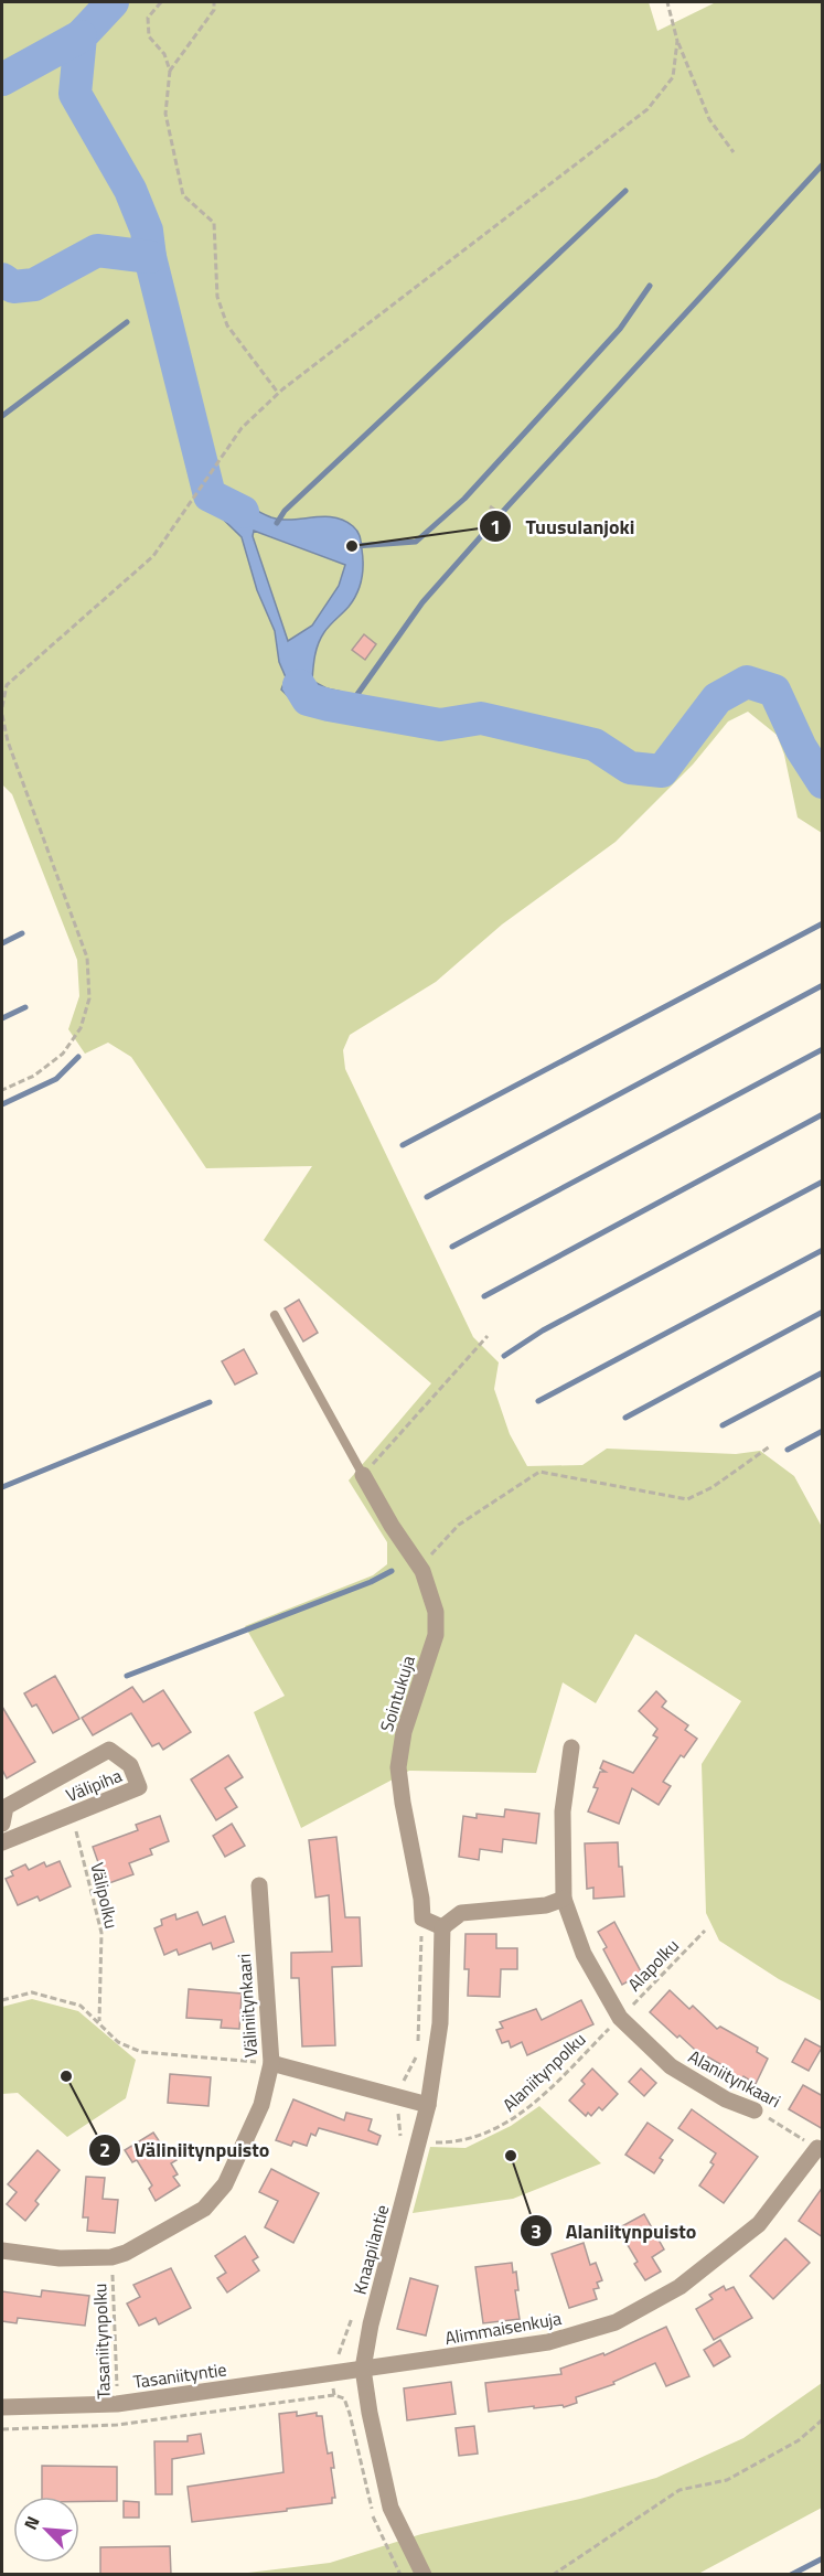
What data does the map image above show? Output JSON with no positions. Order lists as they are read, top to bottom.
{
  "streets": {
    "street": [
      "Sointukuja",
      "Välipiha",
      "Väliniitynkaari",
      "Alaniitynkaari",
      "Knaapilantie",
      "Alimmaisenkuja",
      "Tasaniityntie"
    ],
    "path": [
      "Välipolku",
      "Alapolku",
      "Alaniitynpolku",
      "Tasaniitynpolku"
    ]
  },
  "crossings": [
    ["Välipiha", "Välipolku"],
    ["Alapolku", "Alaniitynpolku"],
    ["Alapolku", "Alaniitynkaari"],
    ["Väliniitynkaari", "Tasaniitynpolku"],
    ["Alaniitynpolku", "Alaniitynkaari"],
    ["Alaniitynpolku", "Knaapilantie"],
    ["Alaniitynkaari", "Alimmaisenkuja"],
    ["Knaapilantie", "Alimmaisenkuja"],
    ["Knaapilantie", "Tasaniityntie"],
    ["Alimmaisenkuja", "Tasaniityntie"],
    ["Tasaniitynpolku", "Tasaniityntie"]
  ],
  "places": ["Tuusulanjoki", "Väliniitynpuisto", "Alaniitynpuisto"],
  "north": "top left"
}
